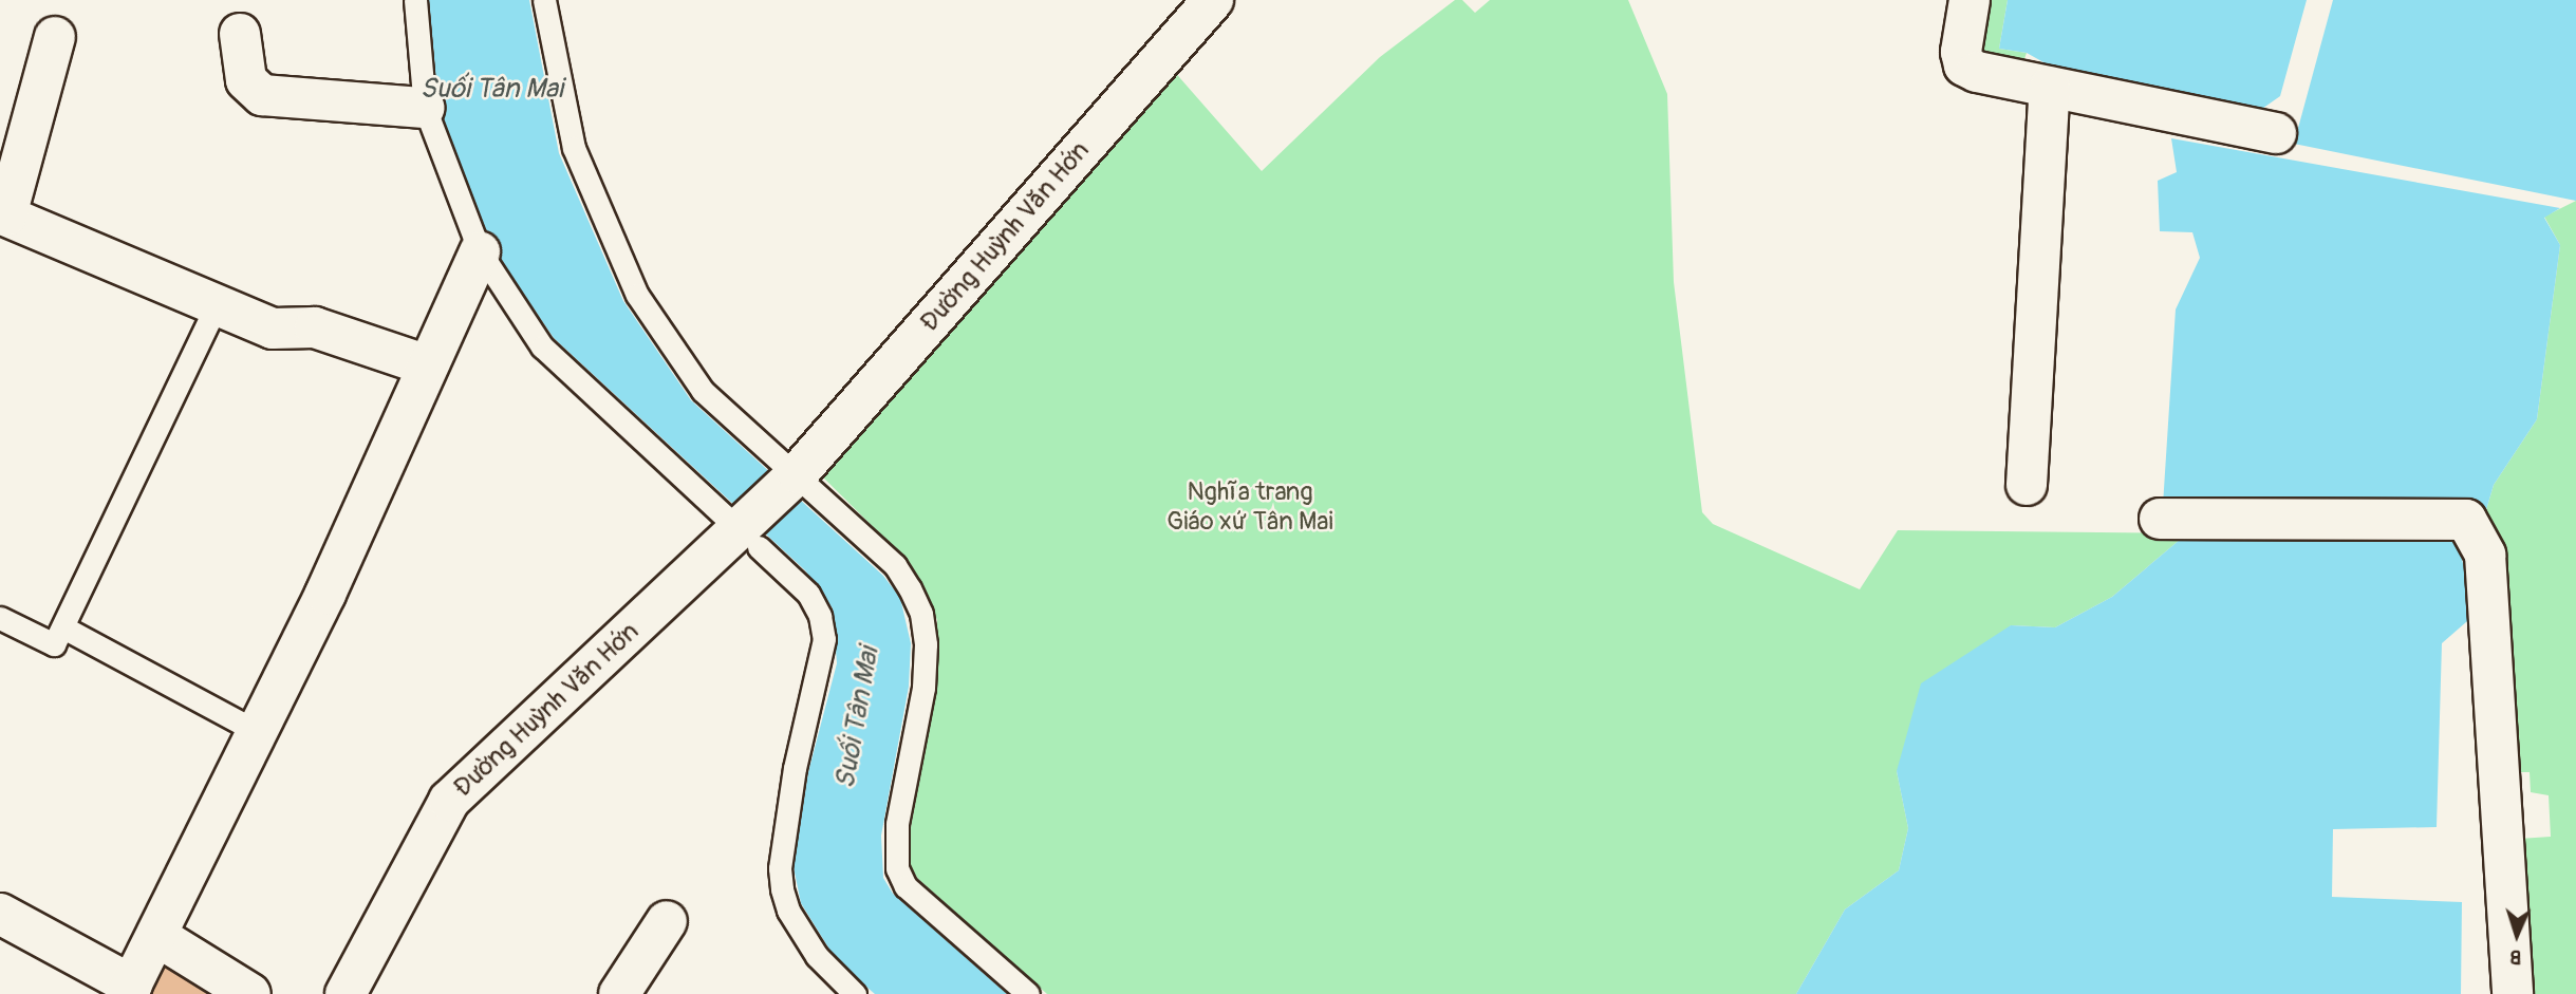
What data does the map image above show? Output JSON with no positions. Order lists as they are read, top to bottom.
{
  "streets": {
    "street": ["Đường Huỳnh Văn Hớn"]
  },
  "water": ["Suối Tân Mai"],
  "parks": ["Nghĩa trang Giáo xứ Tân Mai"],
  "north": "bottom"
}
